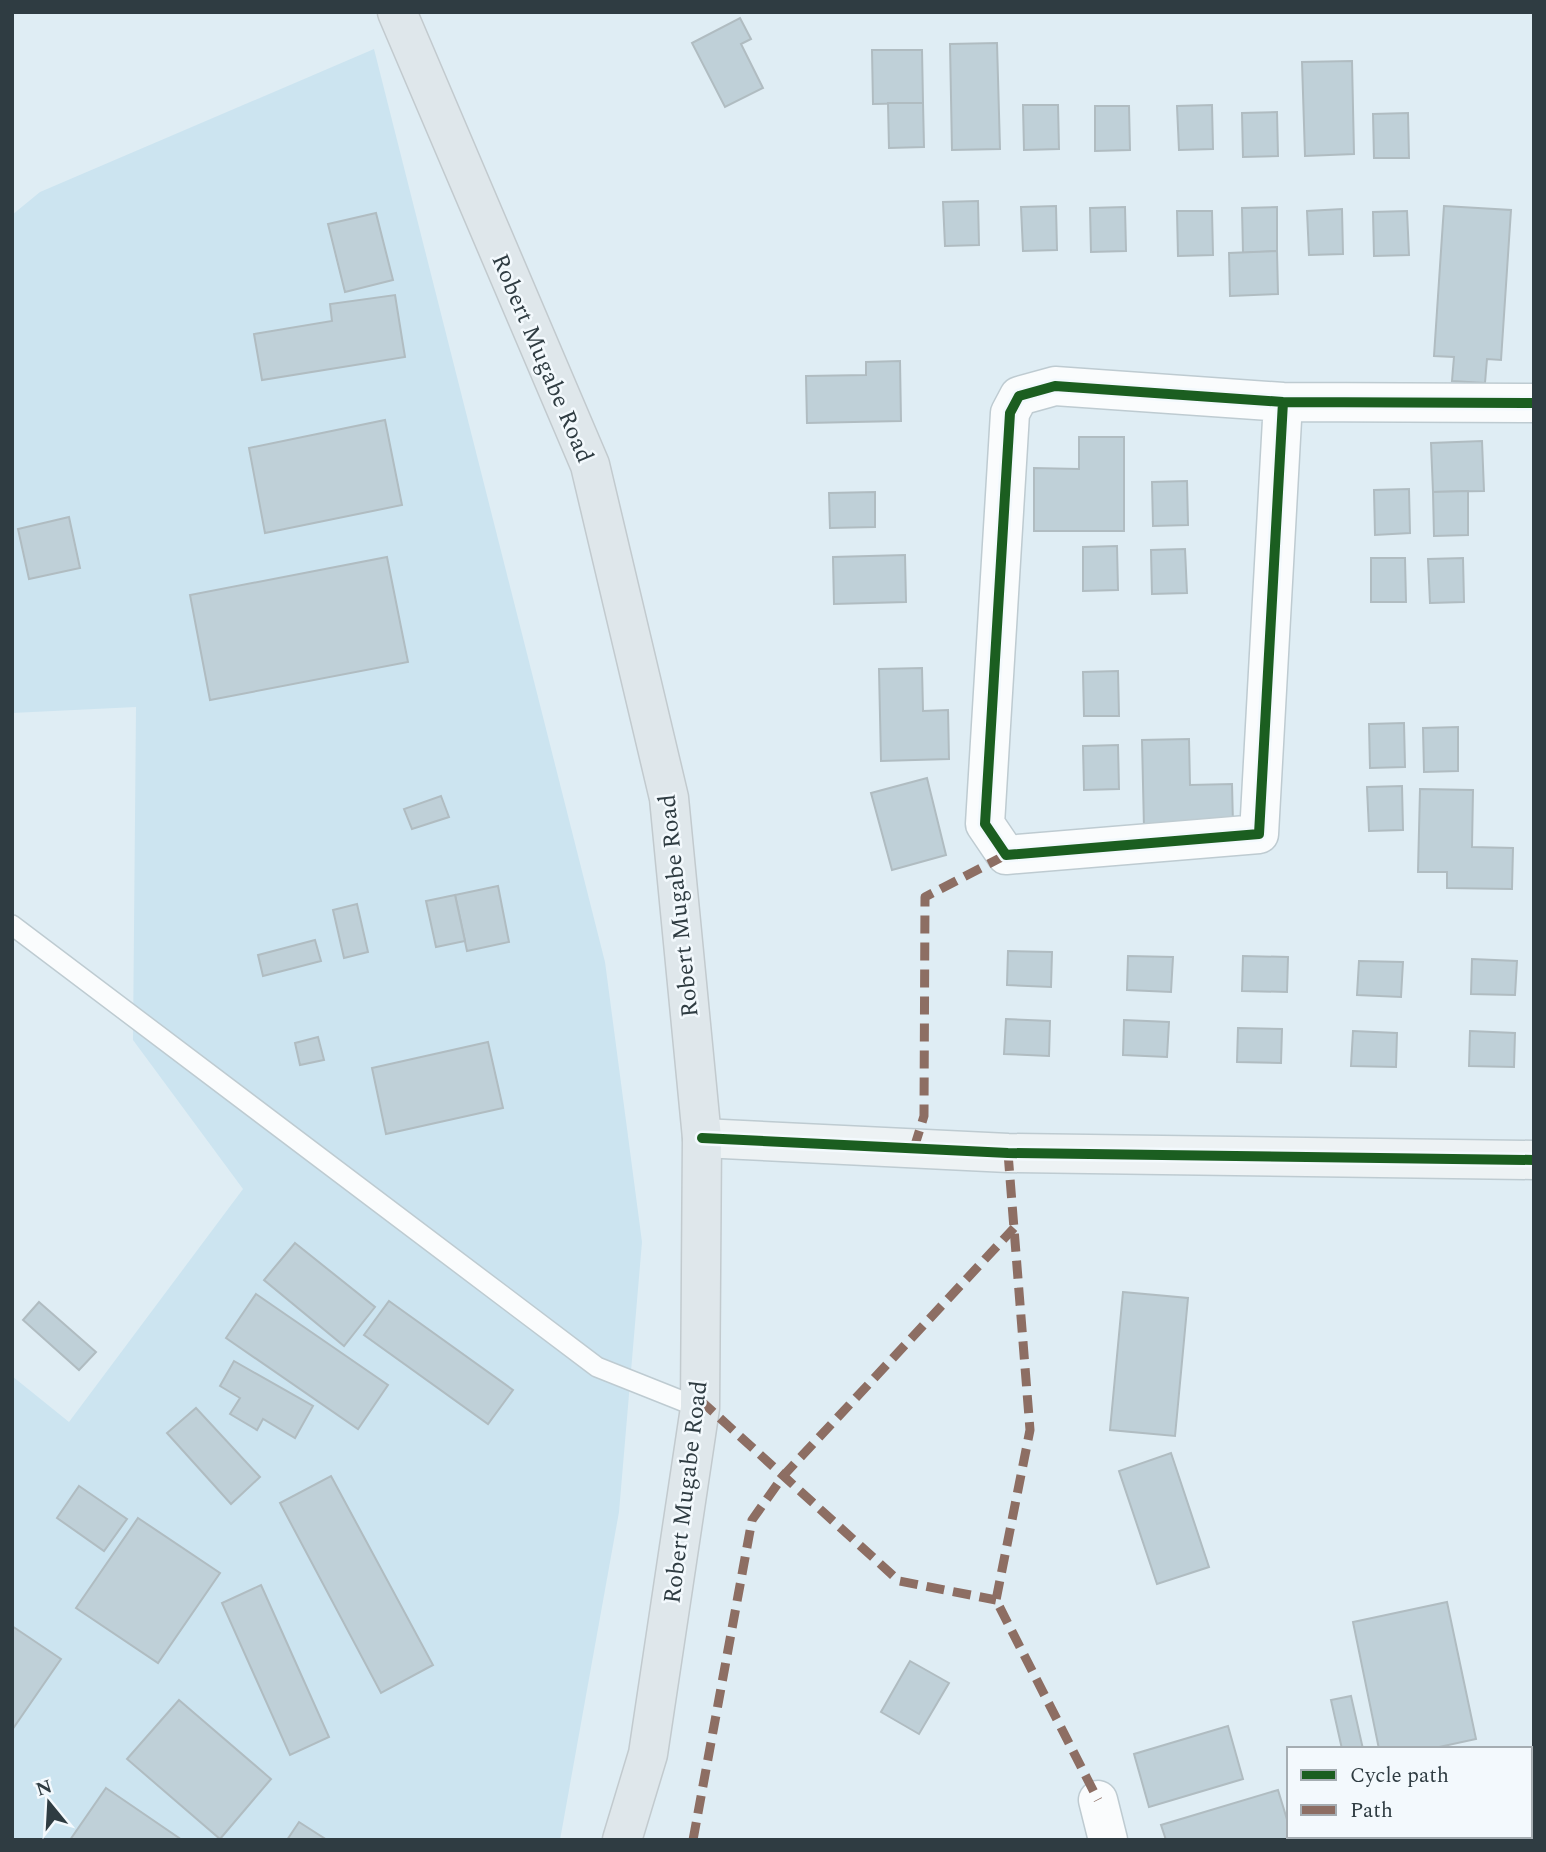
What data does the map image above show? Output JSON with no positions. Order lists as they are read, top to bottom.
{
  "streets": {
    "main road": ["Robert Mugabe Road"]
  },
  "legend": ["Cycle path", "Path"],
  "north": "top"
}
